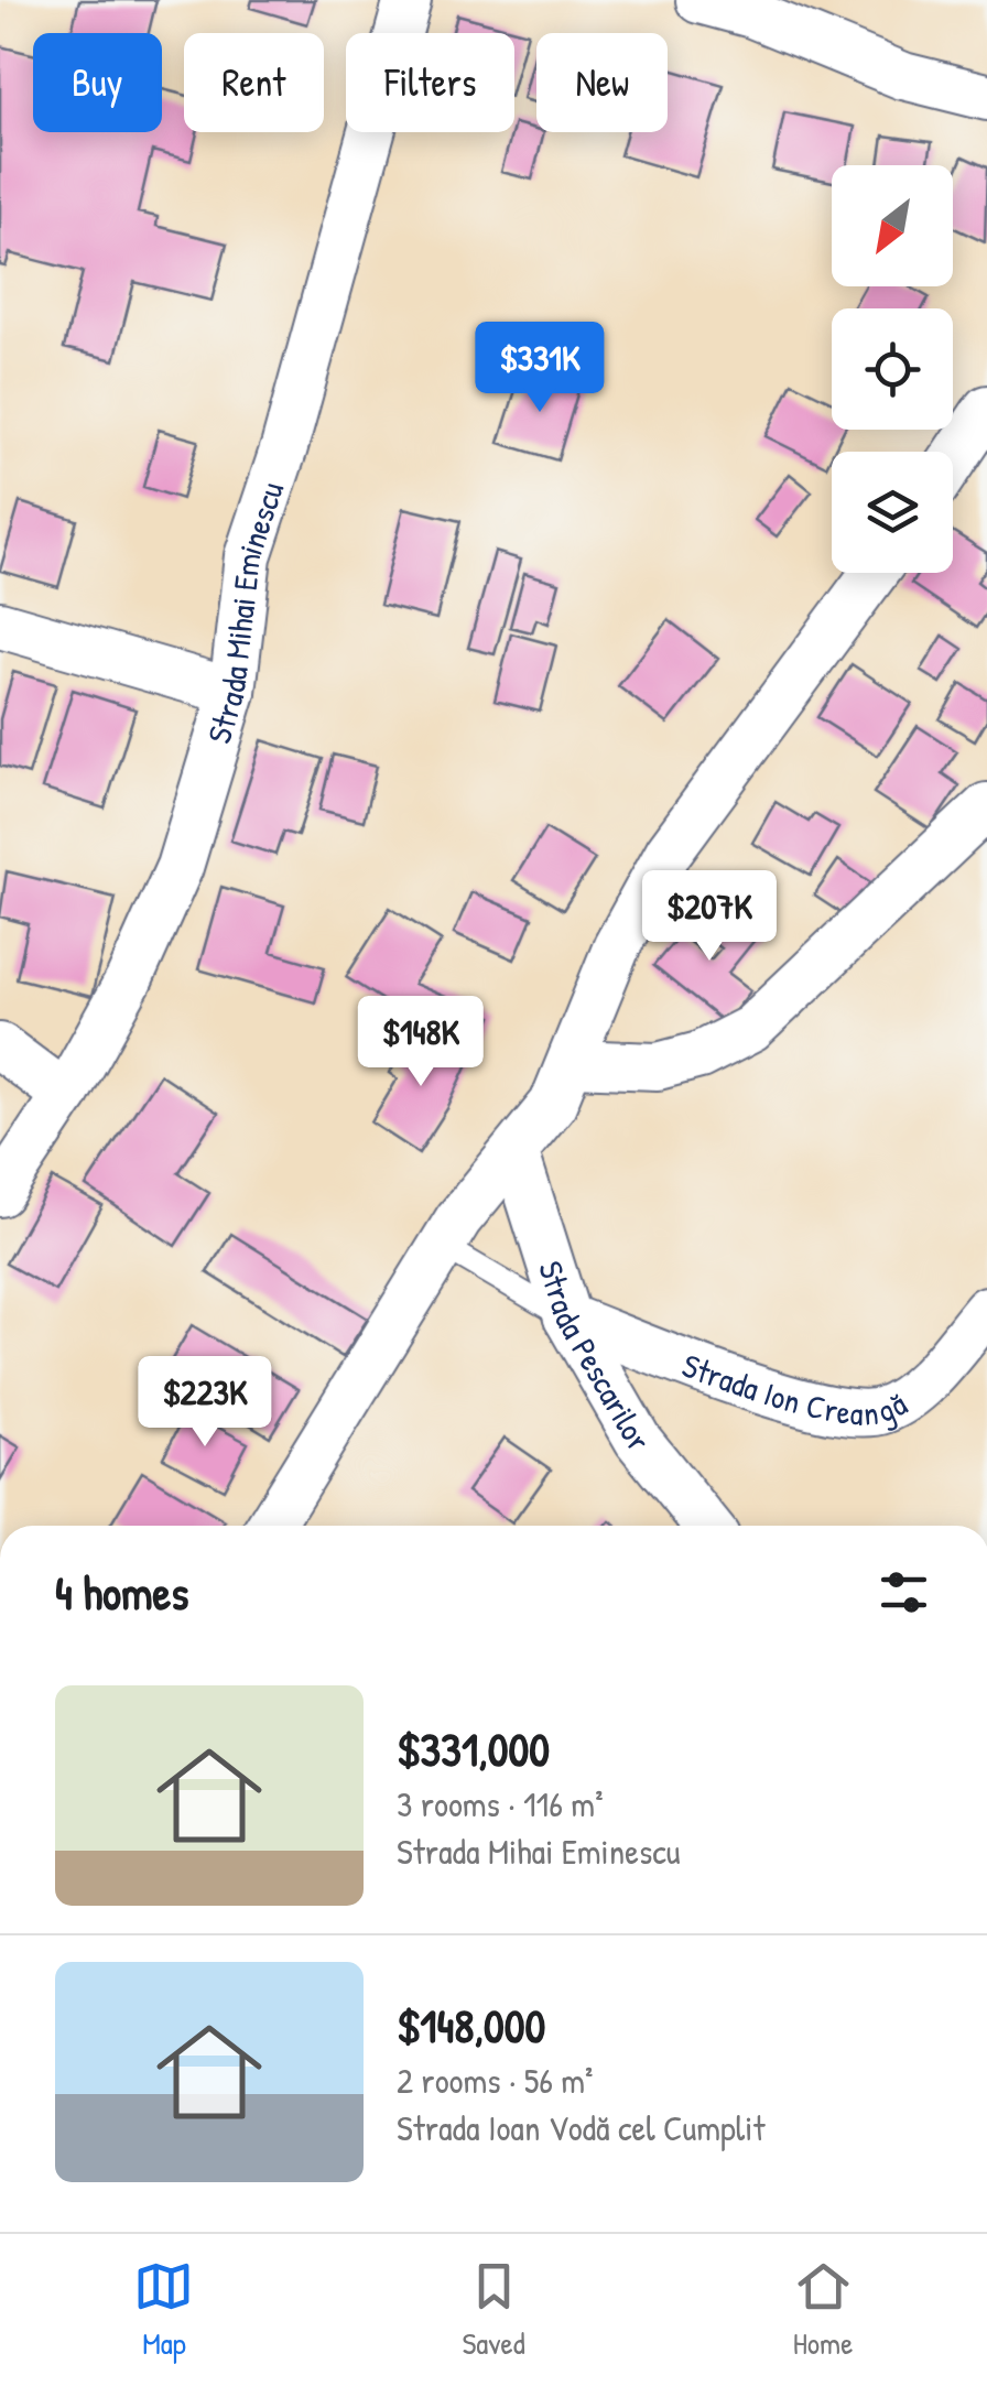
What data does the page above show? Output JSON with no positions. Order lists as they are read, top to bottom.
{
  "streets": {
    "street": ["Strada Mihai Eminescu", "Strada Pescarilor", "Strada Ion Creangă"]
  },
  "crossings": [
    ["Strada Pescarilor", "Strada Ion Creangă"]
  ],
  "north": "bottom left",
  "page": {
    "chip": [
      "Buy",
      "Rent",
      "Filters",
      "New"
    ],
    "price": [
      "$331K",
      "$207K",
      "$148K",
      "$223K"
    ],
    "heading": "4 homes",
    "list": [
      {
        "name": "$331,000",
        "note": "3 rooms · 116 m² · Strada Mihai Eminescu"
      },
      {
        "name": "$148,000",
        "note": "2 rooms · 56 m² · Strada Ioan Vodă cel Cumplit"
      }
    ],
    "tabs": ["Map", "Saved", "Home"]
  }
}
